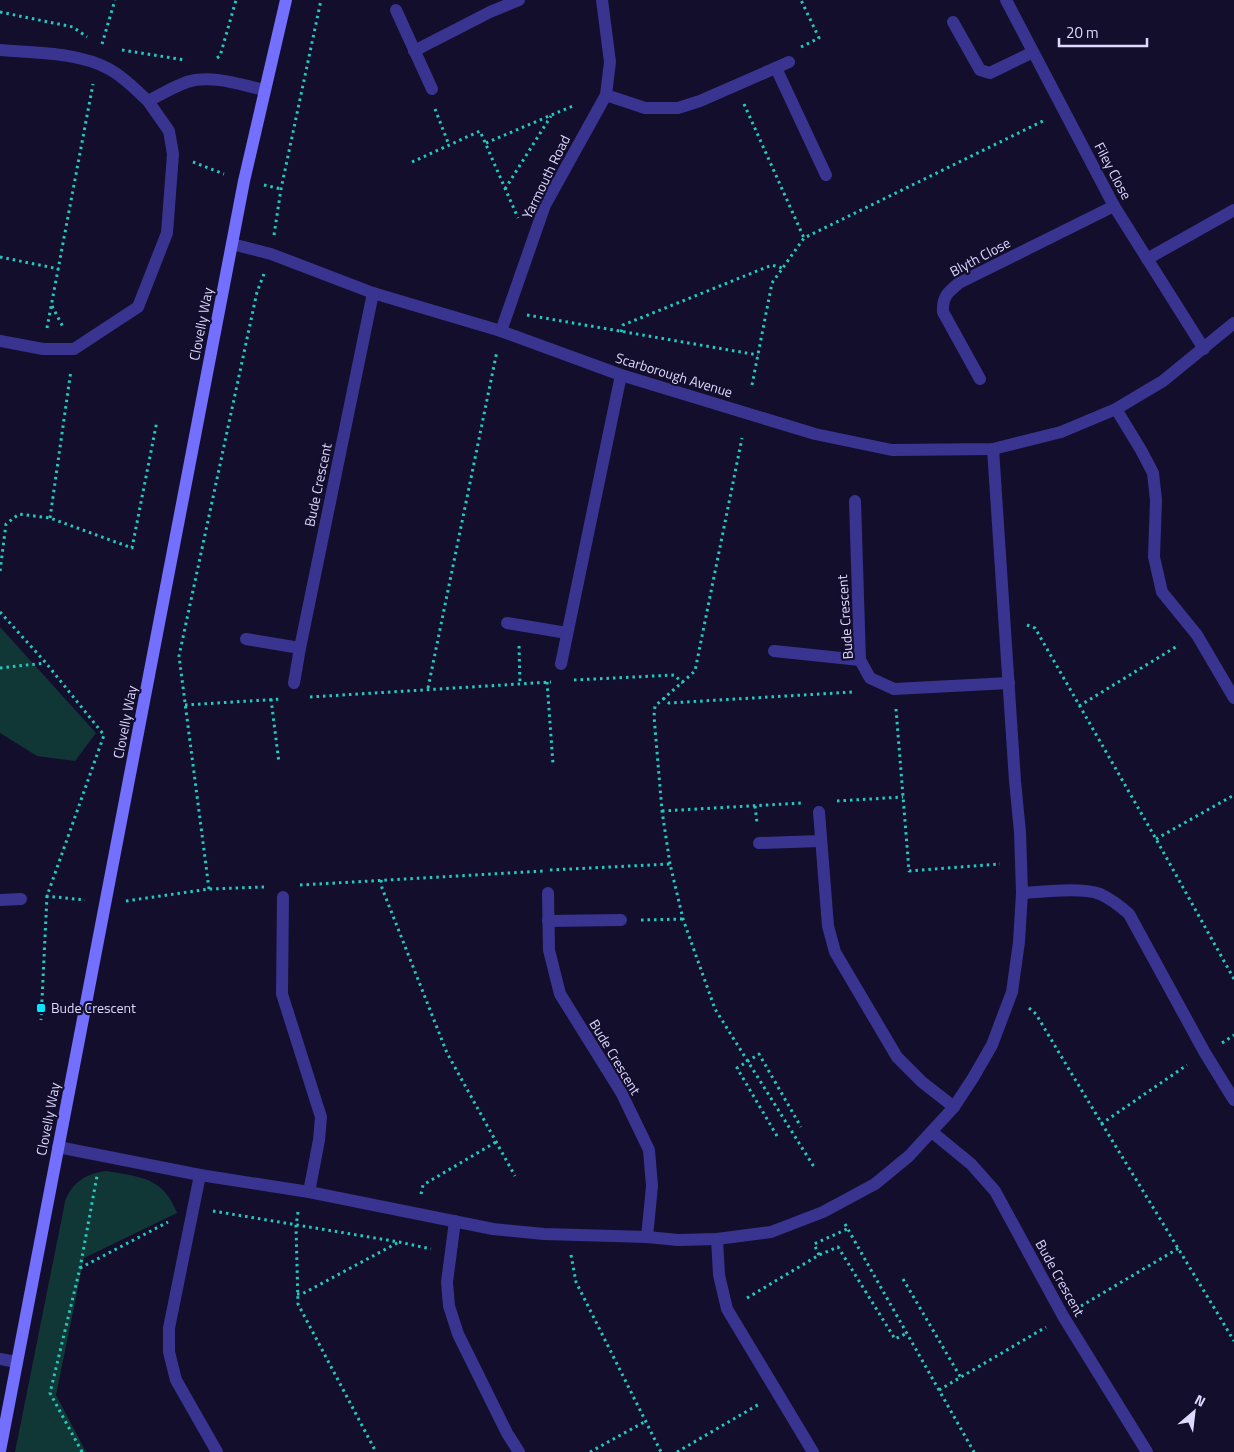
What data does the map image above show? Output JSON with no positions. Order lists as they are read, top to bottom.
{
  "streets": {
    "street": [
      "Filey Close",
      "Yarmouth Road",
      "Blyth Close",
      "Clovelly Way",
      "Scarborough Avenue",
      "Bude Crescent"
    ]
  },
  "crossings": [
    ["Filey Close", "Blyth Close"],
    ["Filey Close", "Scarborough Avenue"],
    ["Yarmouth Road", "Scarborough Avenue"],
    ["Clovelly Way", "Scarborough Avenue"],
    ["Scarborough Avenue", "Bude Crescent"]
  ],
  "places": {
    "transit": ["Bude Crescent"]
  },
  "scale_bar": "20 m",
  "north": "top right"
}
